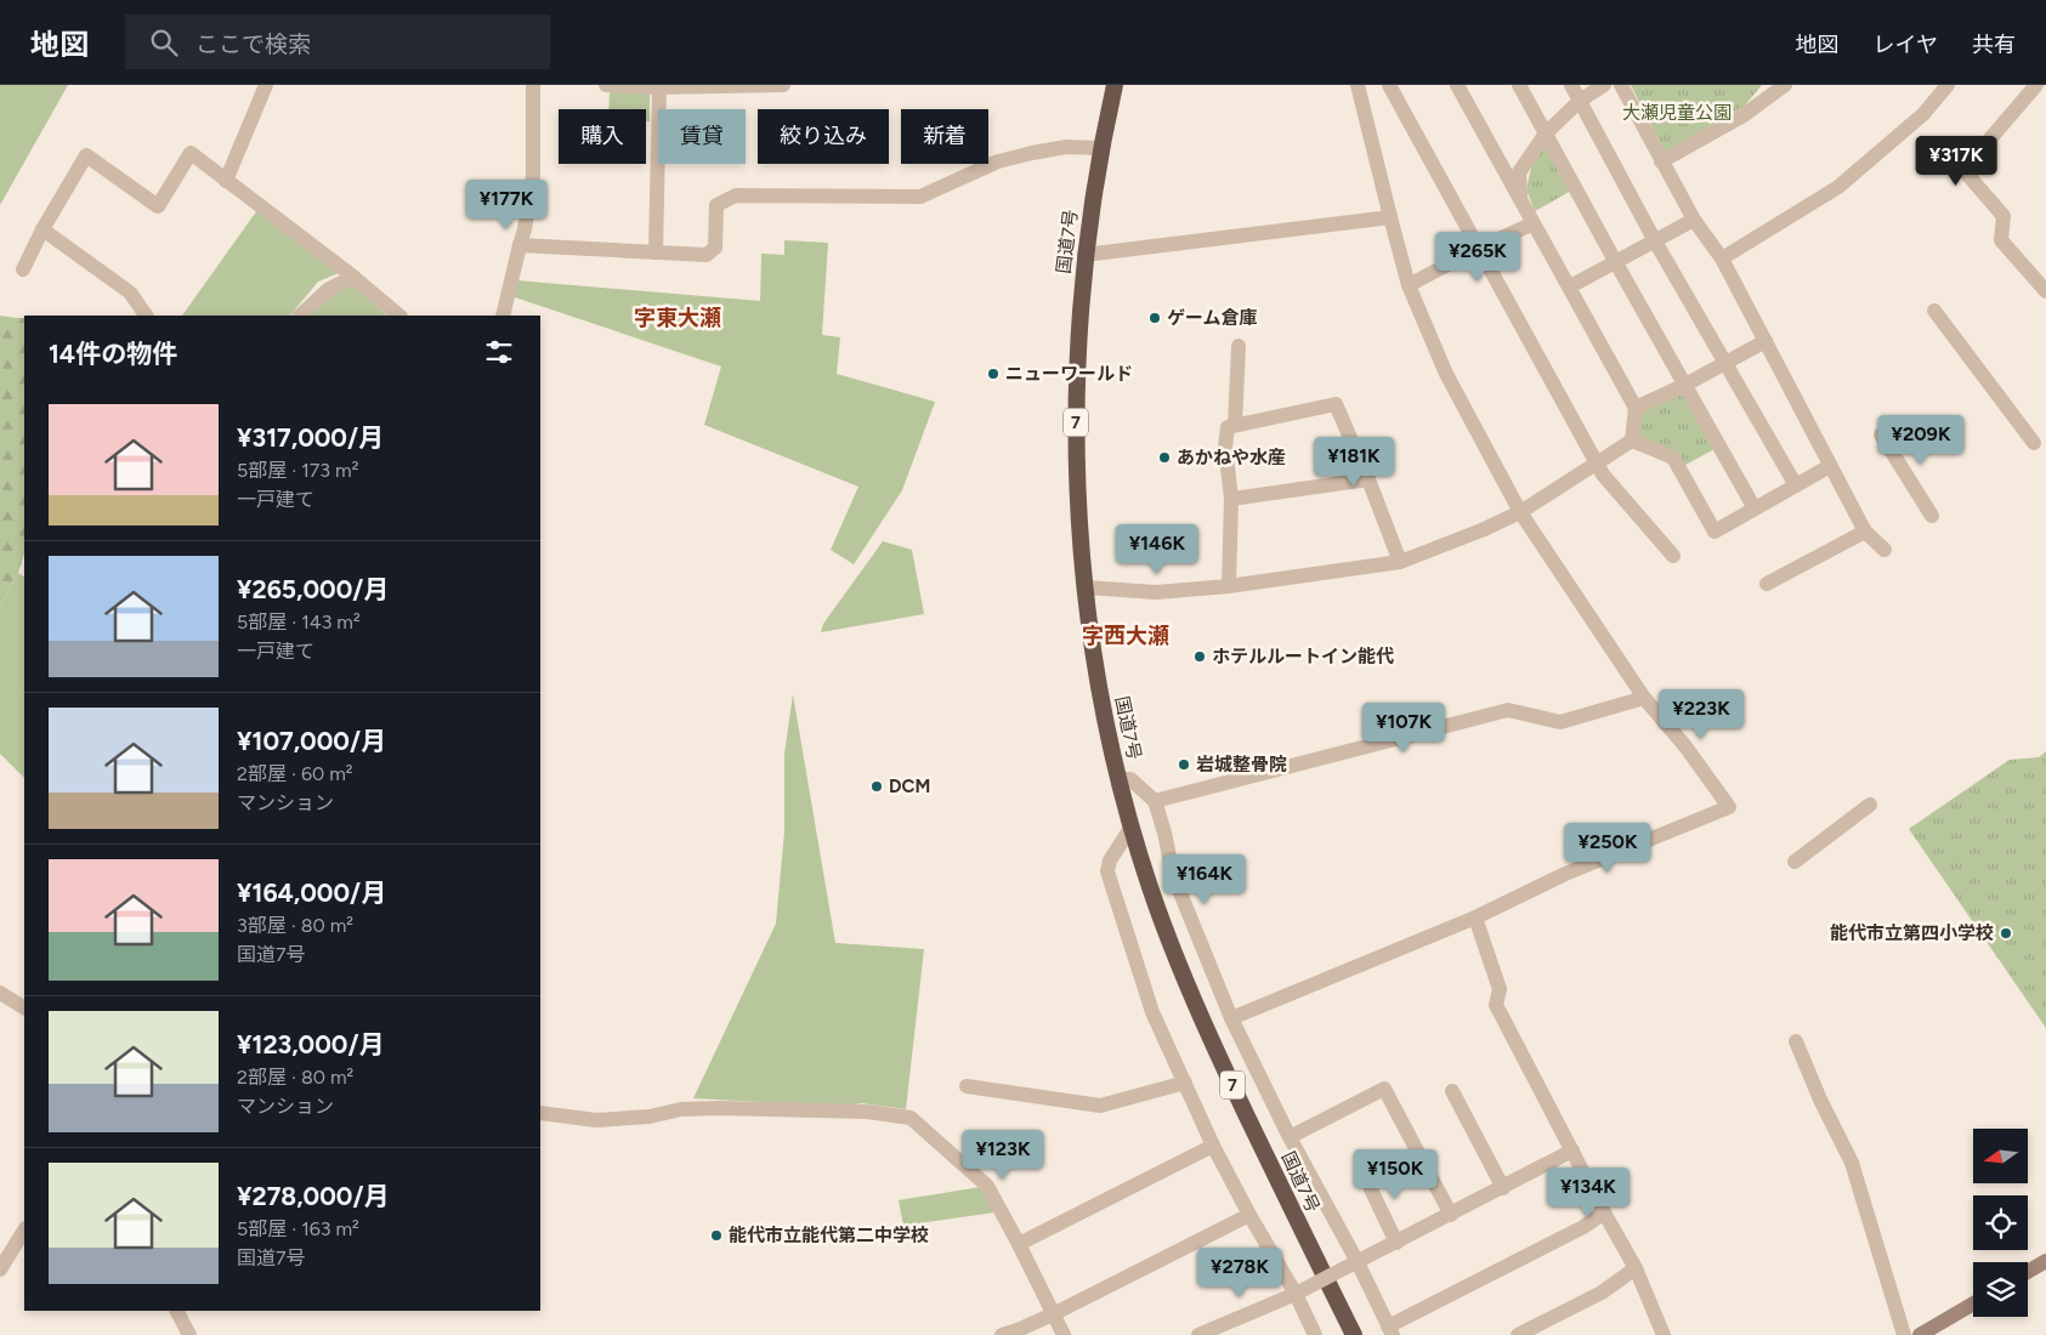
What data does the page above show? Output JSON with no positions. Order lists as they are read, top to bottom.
{
  "streets": {
    "highway": ["国道7号", "7"]
  },
  "districts": ["字東大瀬", "字西大瀬"],
  "parks": ["大瀬児童公園"],
  "places": [
    "ゲーム倉庫",
    "ニューワールド",
    "あかねや水産",
    "ホテルルートイン能代",
    "岩城整骨院",
    "DCM",
    "能代市立第四小学校",
    "能代市立能代第二中学校"
  ],
  "north": "left",
  "page": {
    "header": "地図",
    "search": "ここで検索",
    "nav": ["地図", "レイヤ", "共有"],
    "chip": [
      "購入",
      "賃貸",
      "絞り込み",
      "新着"
    ],
    "price": [
      "¥317K",
      "¥177K",
      "¥265K",
      "¥209K",
      "¥181K",
      "¥146K",
      "¥223K",
      "¥107K",
      "¥250K",
      "¥164K",
      "¥123K",
      "¥150K",
      "¥134K",
      "¥278K"
    ],
    "heading": "14件の物件",
    "list": [
      {
        "name": "¥317,000/月",
        "note": "5部屋 · 173 m² · 一戸建て"
      },
      {
        "name": "¥265,000/月",
        "note": "5部屋 · 143 m² · 一戸建て"
      },
      {
        "name": "¥107,000/月",
        "note": "2部屋 · 60 m² · マンション"
      },
      {
        "name": "¥164,000/月",
        "note": "3部屋 · 80 m² · 国道7号"
      },
      {
        "name": "¥123,000/月",
        "note": "2部屋 · 80 m² · マンション"
      },
      {
        "name": "¥278,000/月",
        "note": "5部屋 · 163 m² · 国道7号"
      }
    ]
  }
}
